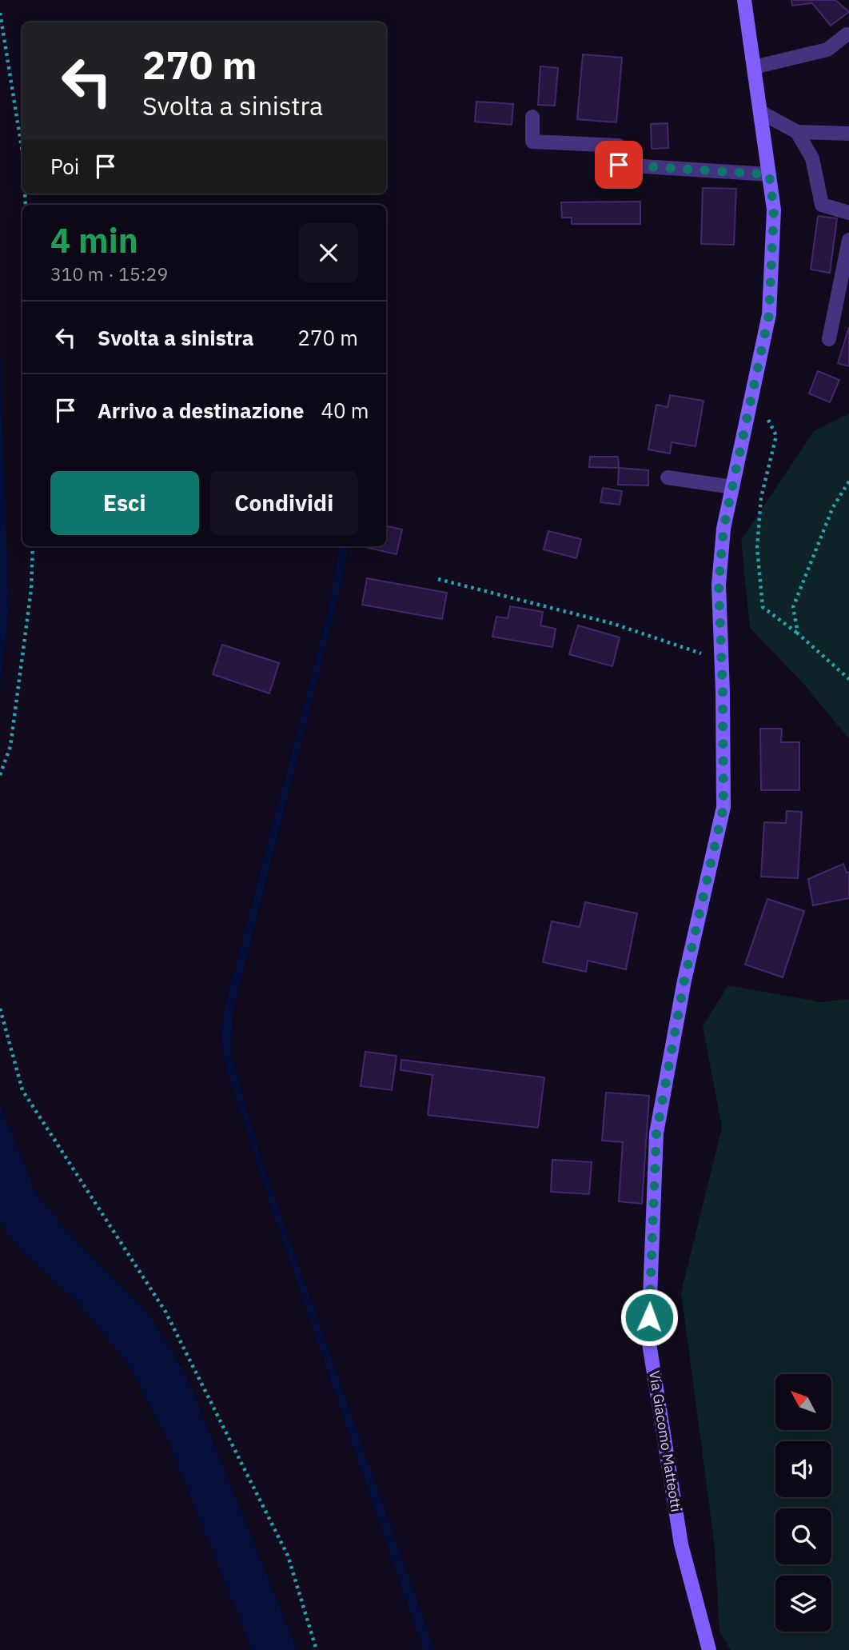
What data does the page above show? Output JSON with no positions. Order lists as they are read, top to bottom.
{
  "streets": {
    "main road": ["Via Giacomo Matteotti"]
  },
  "north": "top left",
  "page": {
    "turn": ["270 m", "Svolta a sinistra"],
    "then": "Poi",
    "heading": ["4 min", "310 m · 15:29"],
    "list": [
      {
        "name": "Svolta a sinistra",
        "value": "270 m"
      },
      {
        "name": "Arrivo a destinazione",
        "value": "40 m"
      }
    ],
    "buttons": ["Esci", "Condividi"]
  }
}
